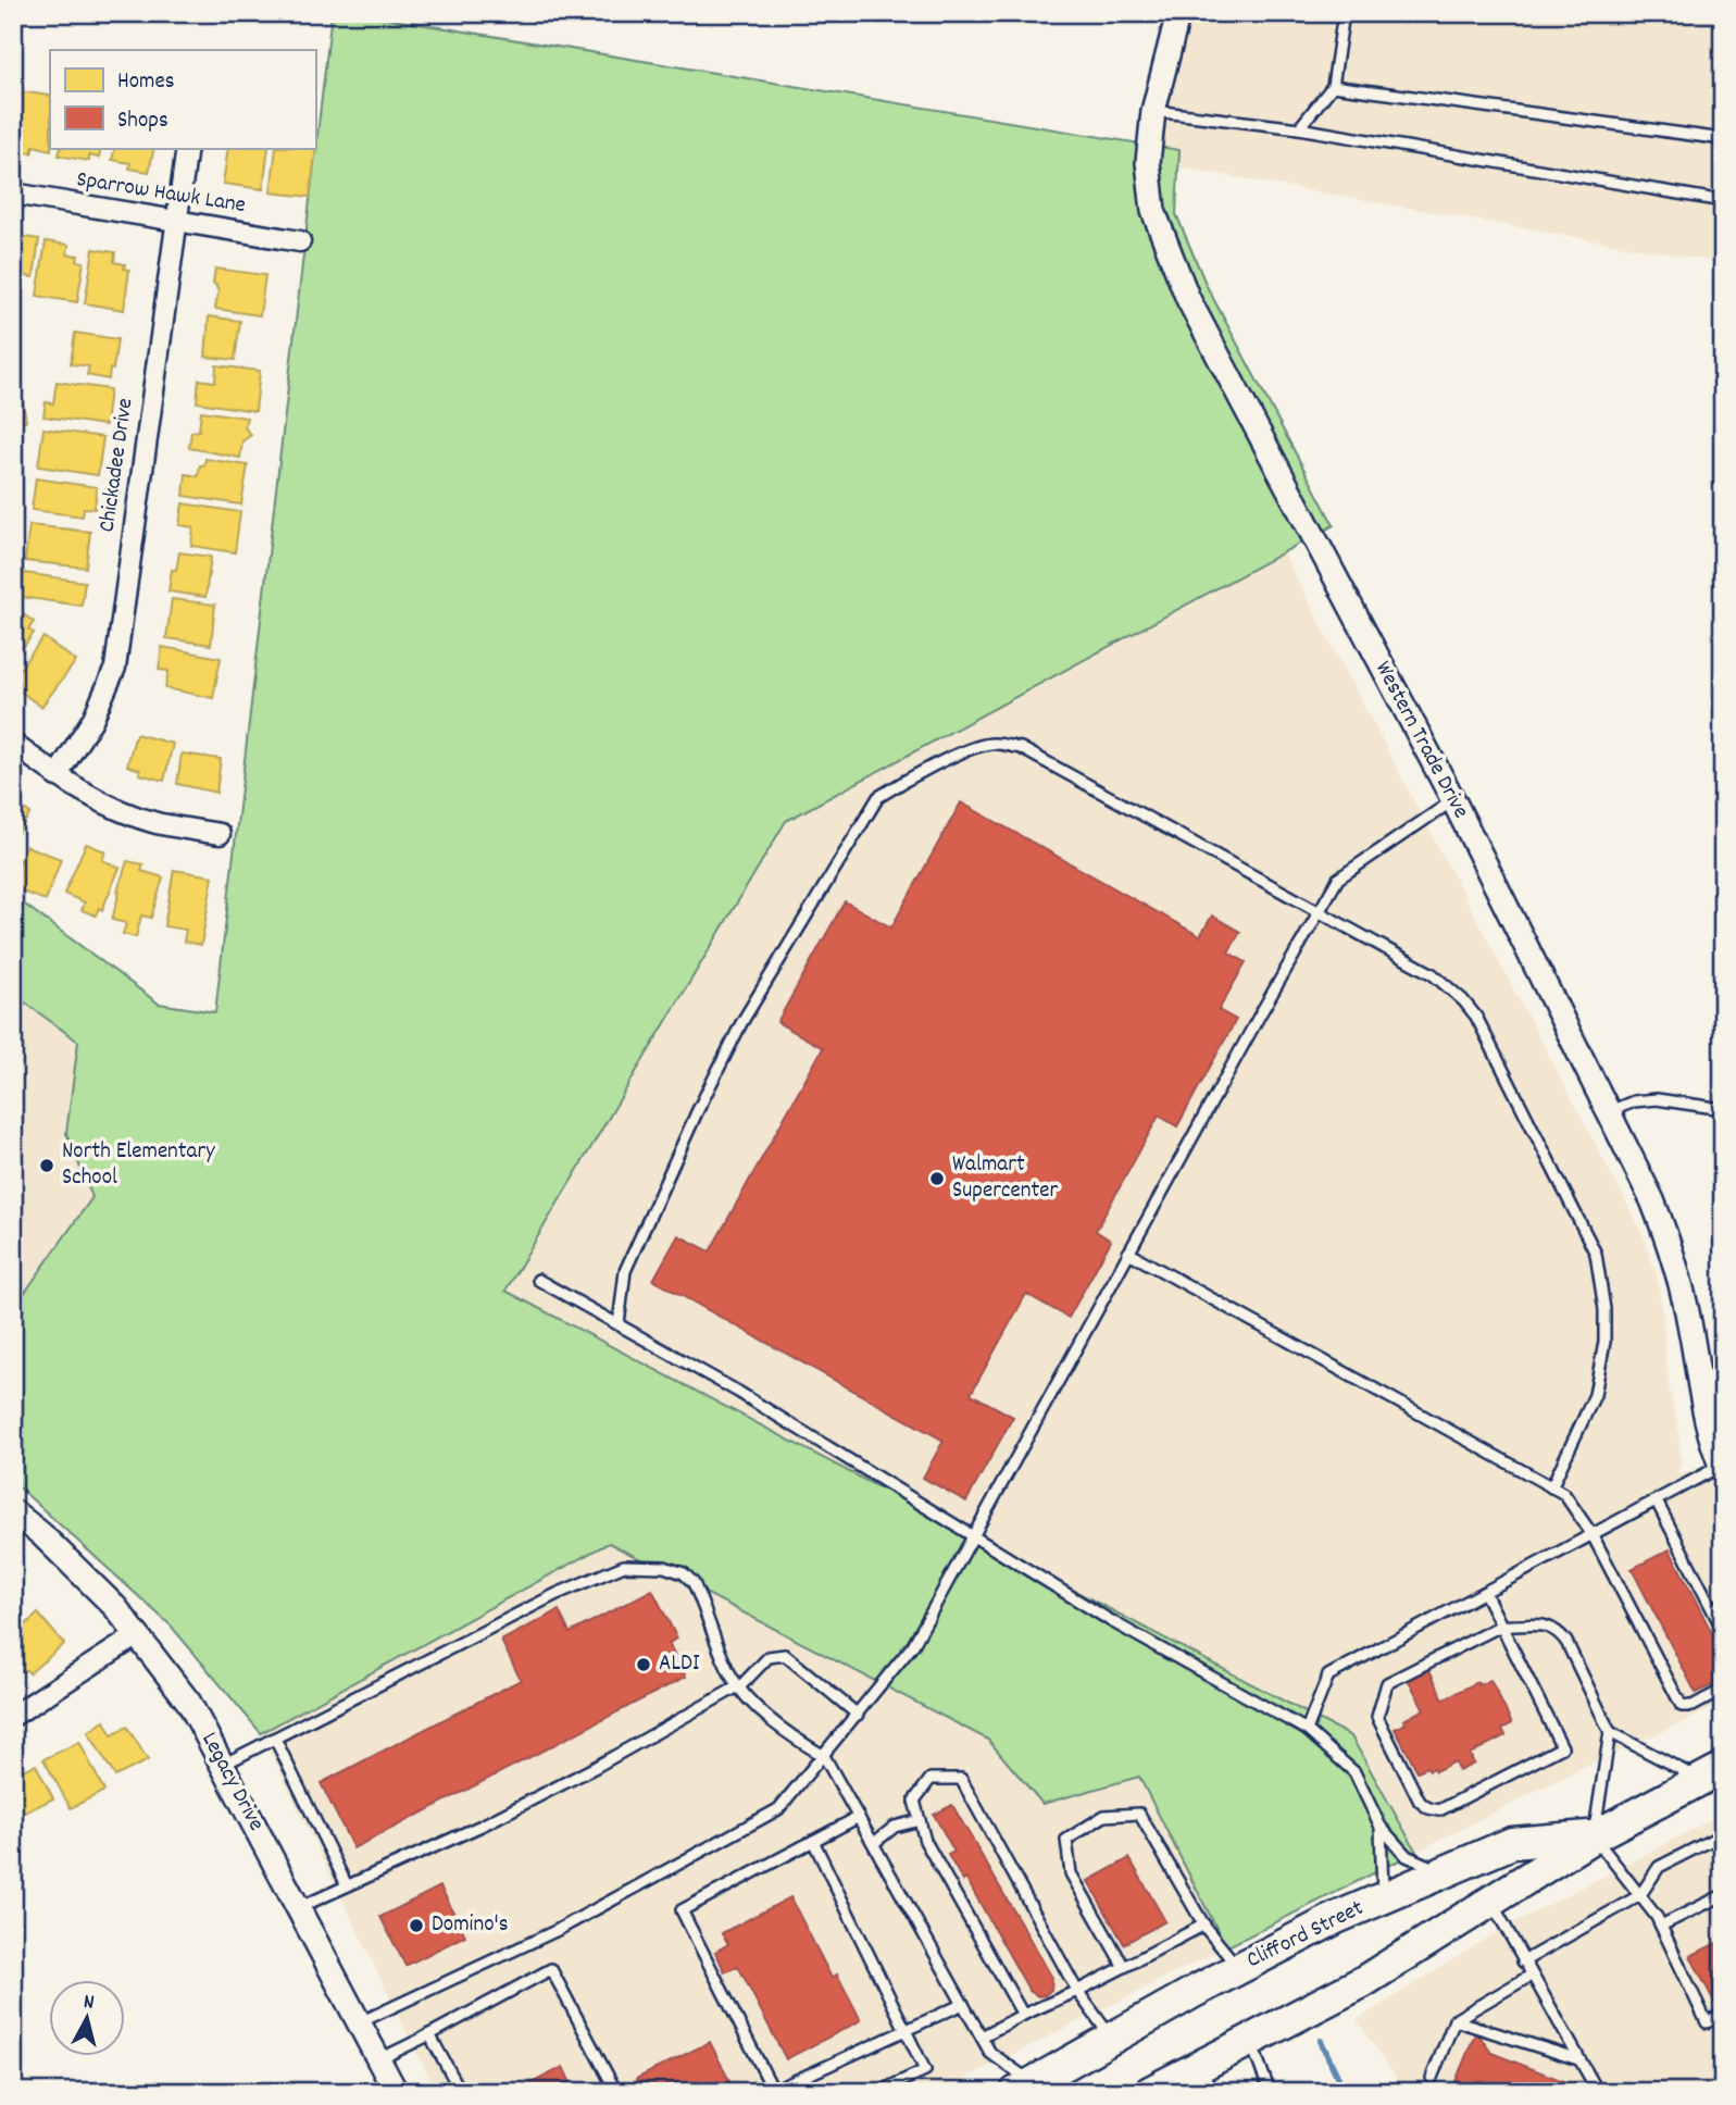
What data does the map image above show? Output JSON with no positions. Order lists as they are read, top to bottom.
{
  "streets": {
    "main road": ["Clifford Street"],
    "street": [
      "Sparrow Hawk Lane",
      "Chickadee Drive",
      "Western Trade Drive",
      "Legacy Drive"
    ]
  },
  "crossings": [
    ["Sparrow Hawk Lane", "Chickadee Drive"]
  ],
  "places": [
    "North Elementary School",
    "Walmart Supercenter",
    "ALDI",
    "Domino's"
  ],
  "legend": ["Homes", "Shops"],
  "north": "top"
}
